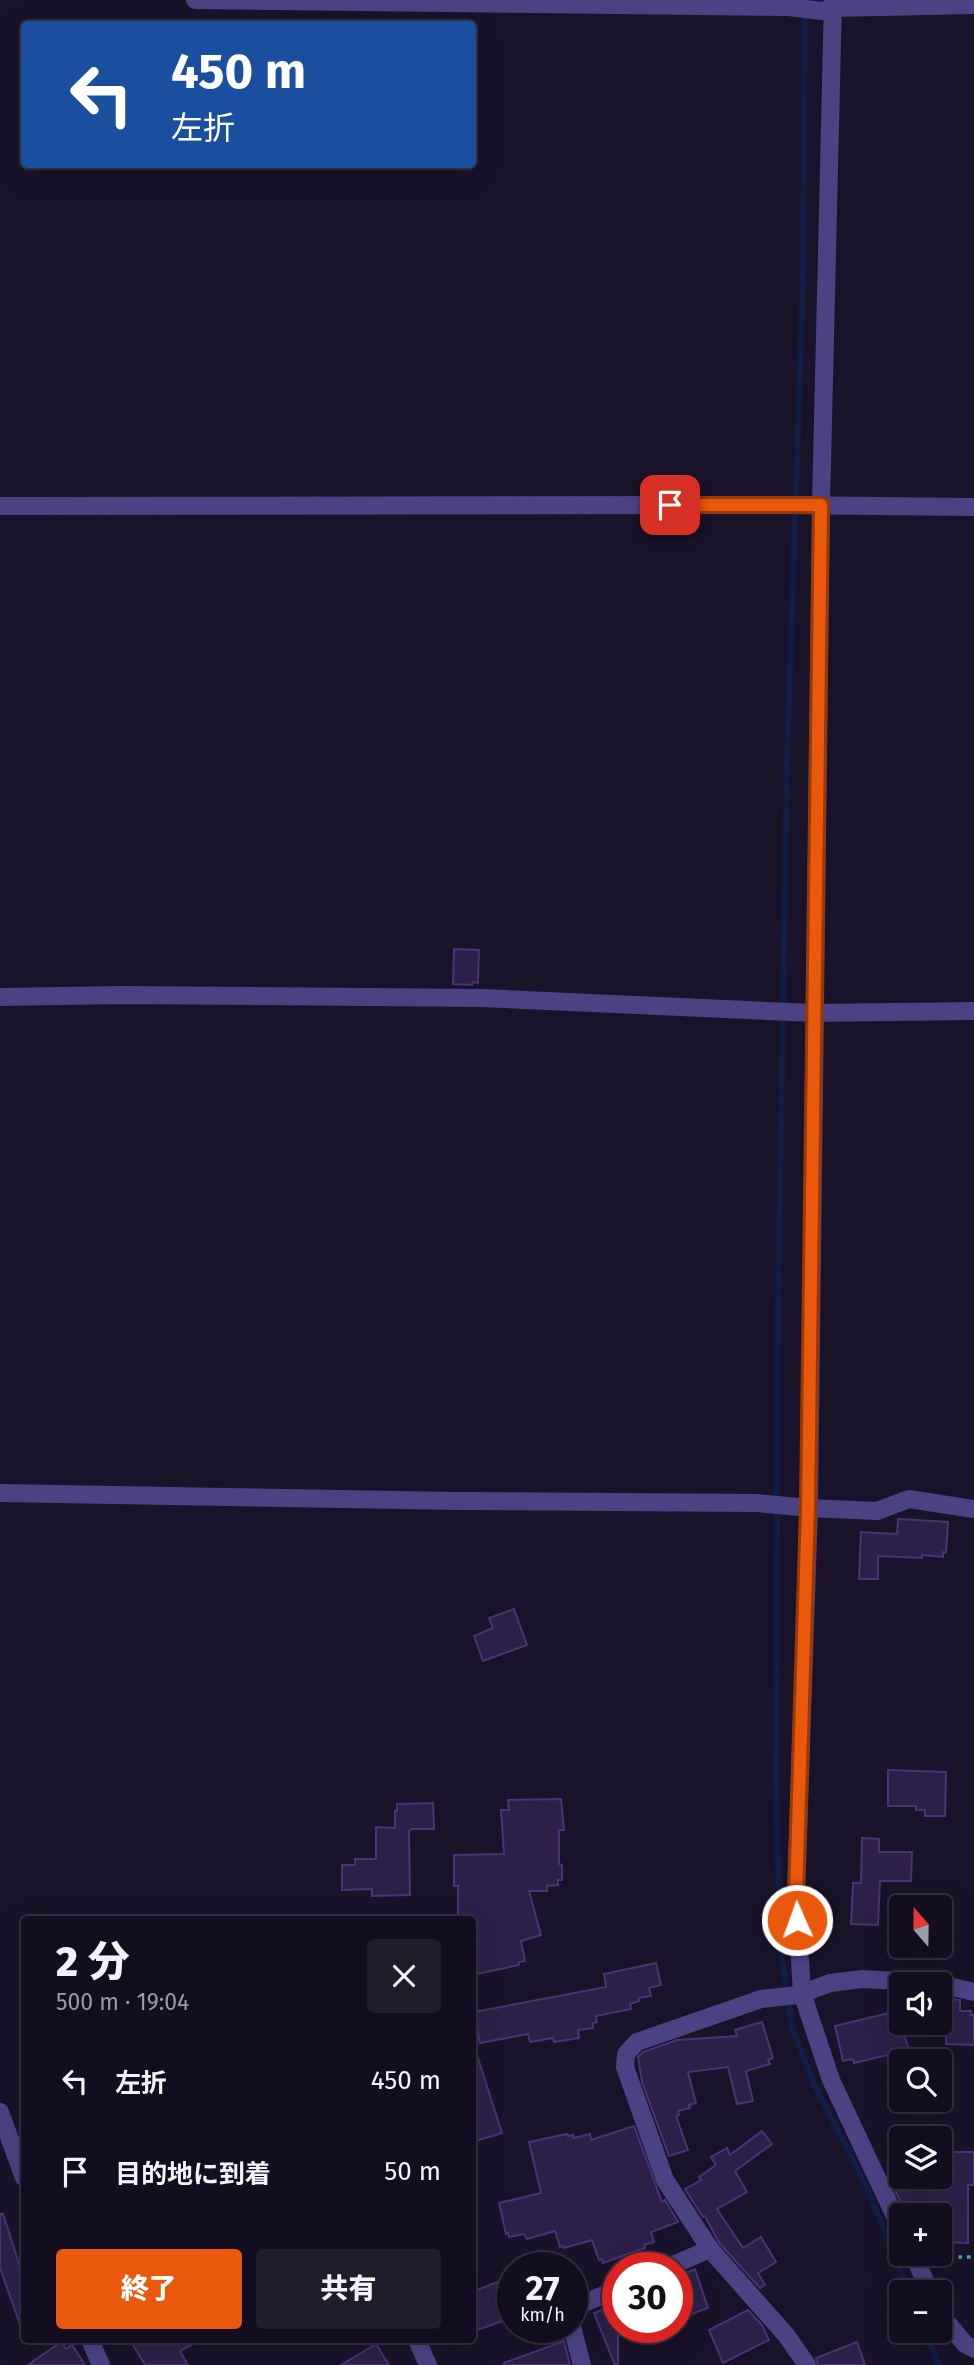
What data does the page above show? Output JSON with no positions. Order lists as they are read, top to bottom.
{
  "north": "top",
  "page": {
    "turn": ["450 m", "左折"],
    "map_buttons": ["+", "−"],
    "heading": ["2 分", "500 m · 19:04"],
    "list": [
      {
        "name": "左折",
        "value": "450 m"
      },
      {
        "name": "目的地に到着",
        "value": "50 m"
      }
    ],
    "buttons": ["終了", "共有"],
    "speed": "27 km/h",
    "limit": "30"
  }
}
